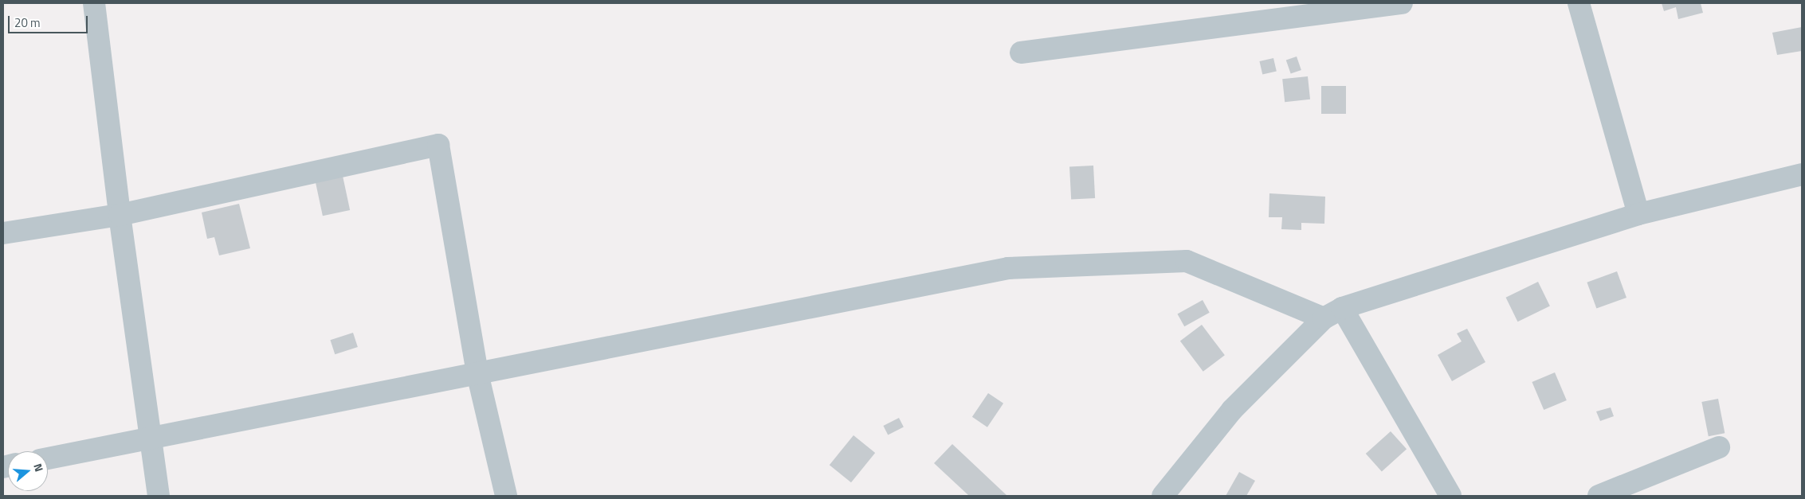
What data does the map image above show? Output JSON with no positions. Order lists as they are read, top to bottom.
{
  "scale_bar": "20 m",
  "north": "right"
}
